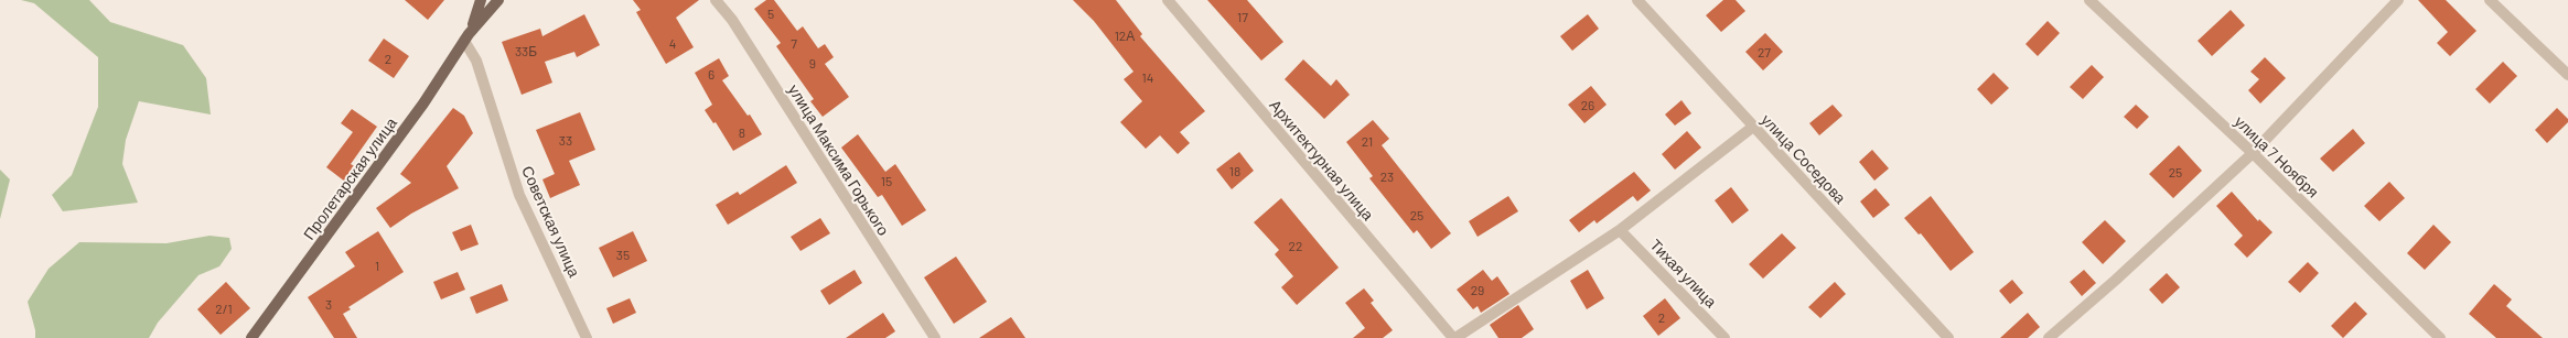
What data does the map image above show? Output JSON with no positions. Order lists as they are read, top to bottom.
{
  "streets": {
    "main road": ["Пролетарская улица"],
    "street": [
      "улица 7 Ноября",
      "улица Соседова",
      "улица Максима Горького",
      "Архитектурная улица",
      "Советская улица",
      "Тихая улица"
    ]
  },
  "crossings": [
    ["Пролетарская улица", "Советская улица"]
  ],
  "house_numbers": [
    "5",
    "17",
    "12А",
    "4",
    "7",
    "33Б",
    "27",
    "2",
    "9",
    "6",
    "14",
    "26",
    "8",
    "33",
    "21",
    "18",
    "25",
    "23",
    "15",
    "25",
    "22",
    "35",
    "1",
    "29",
    "3",
    "2/1",
    "2"
  ]
}
